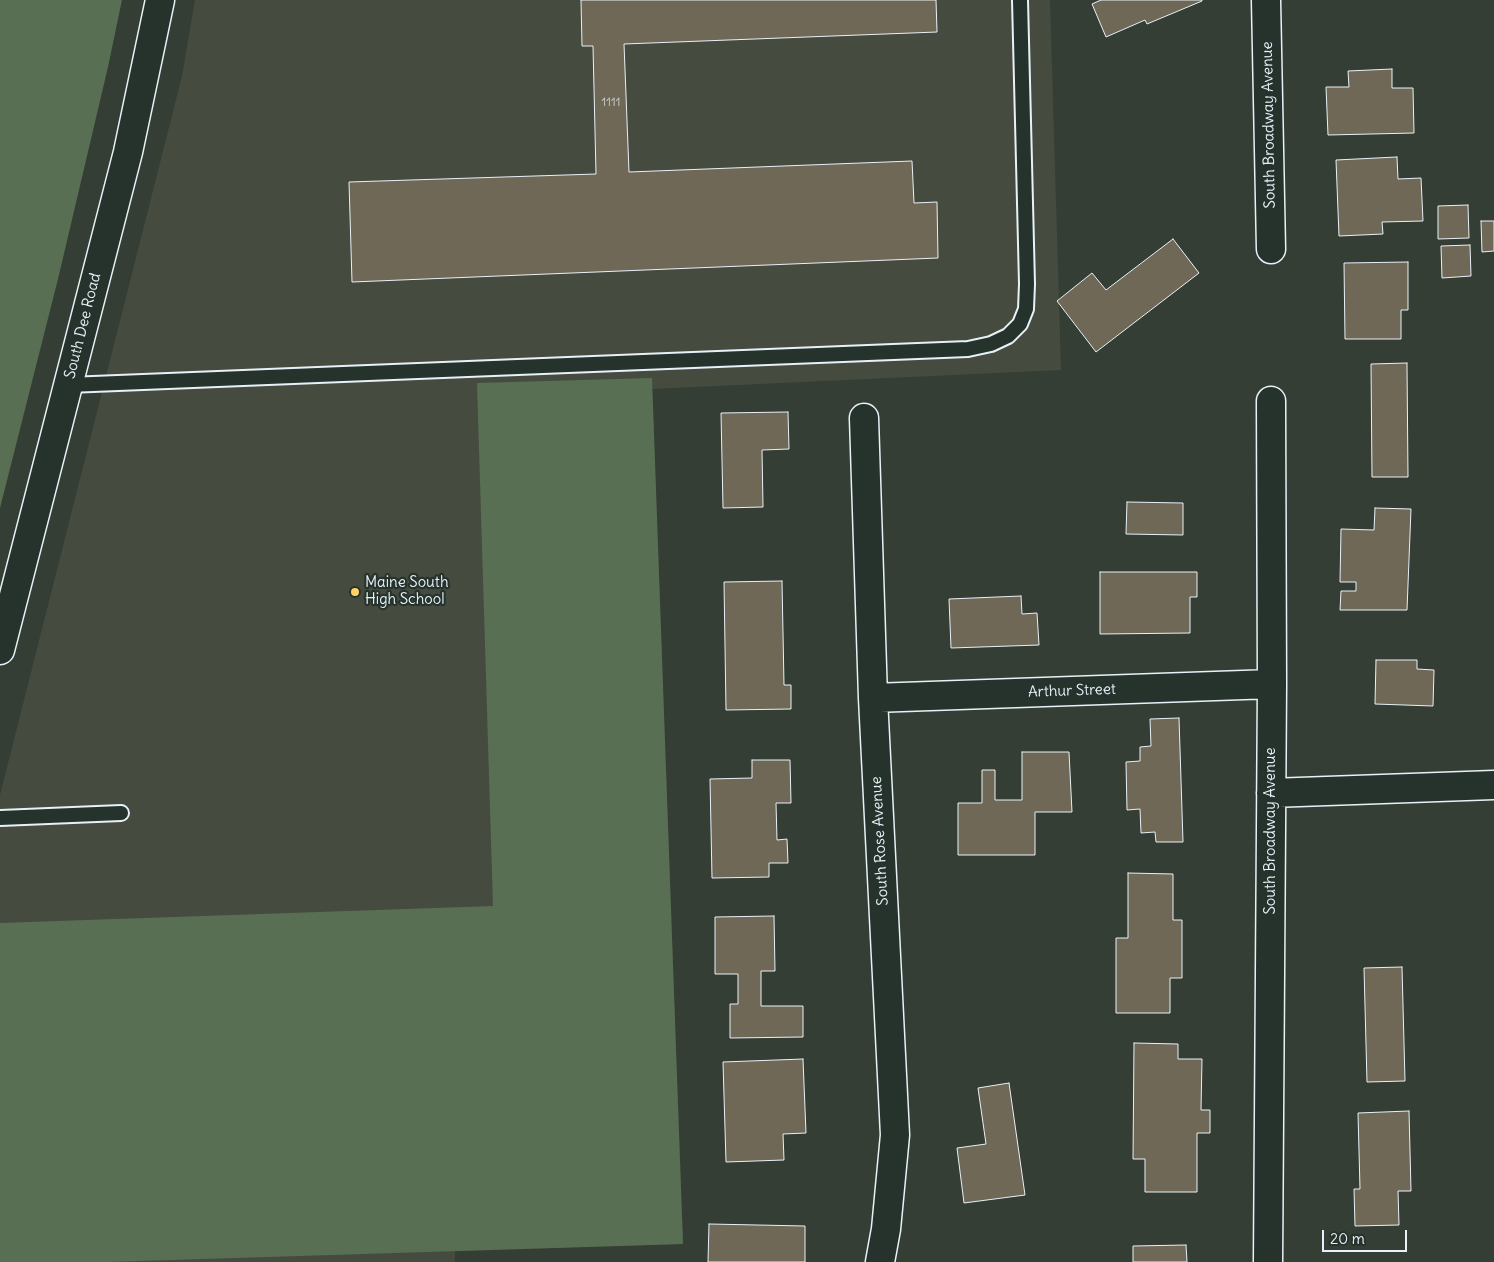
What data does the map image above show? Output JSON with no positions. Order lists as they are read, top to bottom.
{
  "streets": {
    "street": [
      "South Broadway Avenue",
      "South Dee Road",
      "Arthur Street",
      "South Rose Avenue"
    ]
  },
  "crossings": [
    ["South Broadway Avenue", "Arthur Street"],
    ["Arthur Street", "South Rose Avenue"]
  ],
  "places": ["Maine South High School"],
  "house_numbers": ["1111"],
  "scale_bar": "20 m"
}
